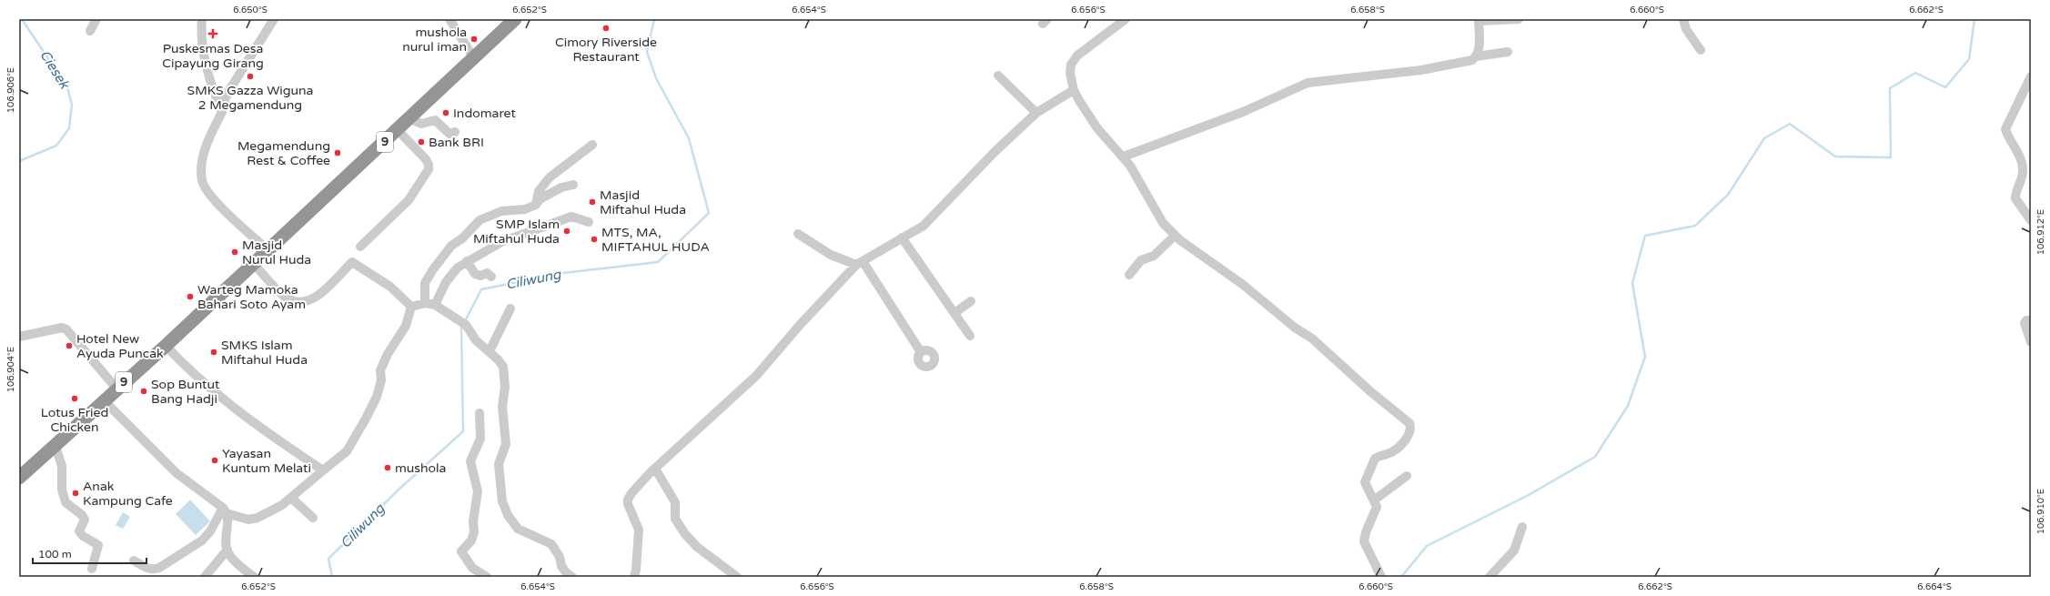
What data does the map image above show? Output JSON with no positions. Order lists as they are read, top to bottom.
{
  "streets": {
    "highway": ["9"]
  },
  "water": ["Ciesek", "Ciliwung"],
  "places": {
    "other": [
      "Cimory Riverside Restaurant",
      "mushola nurul iman",
      "SMKS Gazza Wiguna 2 Megamendung",
      "Indomaret",
      "Bank BRI",
      "Megamendung Rest & Coffee",
      "Masjid Miftahul Huda",
      "SMP Islam Miftahul Huda",
      "MTS, MA, MIFTAHUL HUDA",
      "Masjid Nurul Huda",
      "Warteg Mamoka Bahari Soto Ayam",
      "Hotel New Ayuda Puncak",
      "SMKS Islam Miftahul Huda",
      "Sop Buntut Bang Hadji",
      "Lotus Fried Chicken",
      "Yayasan Kuntum Melati",
      "mushola",
      "Anak Kampung Cafe"
    ],
    "health": ["Puskesmas Desa Cipayung Girang"]
  },
  "scale_bar": "100 m",
  "coordinates": [
    "6.650°S",
    "6.652°S",
    "6.654°S",
    "6.656°S",
    "6.658°S",
    "6.660°S",
    "6.662°S",
    "106.906°E",
    "106.912°E",
    "106.904°E",
    "106.910°E",
    "6.664°S"
  ]
}
